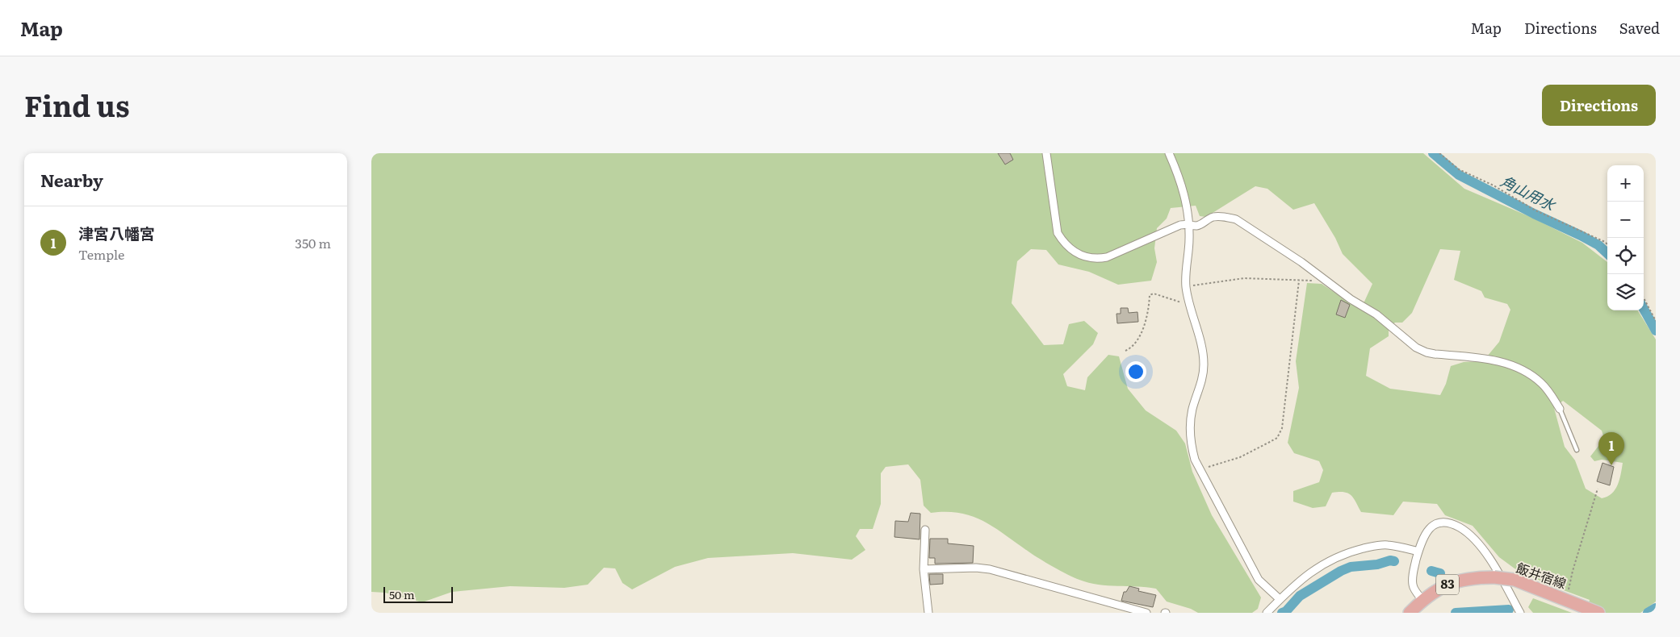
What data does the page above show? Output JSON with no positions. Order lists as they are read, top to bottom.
{
  "streets": {
    "main road": ["飯井宿線", "83"]
  },
  "water": ["角山用水"],
  "scale_bar": "50 m",
  "page": {
    "header": "Map",
    "nav": ["Map", "Directions", "Saved"],
    "title": "Find us",
    "buttons": "Directions",
    "heading": "Nearby",
    "map_buttons": ["+", "−"],
    "list": [
      {
        "mark": "1",
        "name": "津宮八幡宮",
        "note": "Temple",
        "value": "350 m"
      }
    ],
    "pins": "1",
    "scale": "50 m"
  }
}
